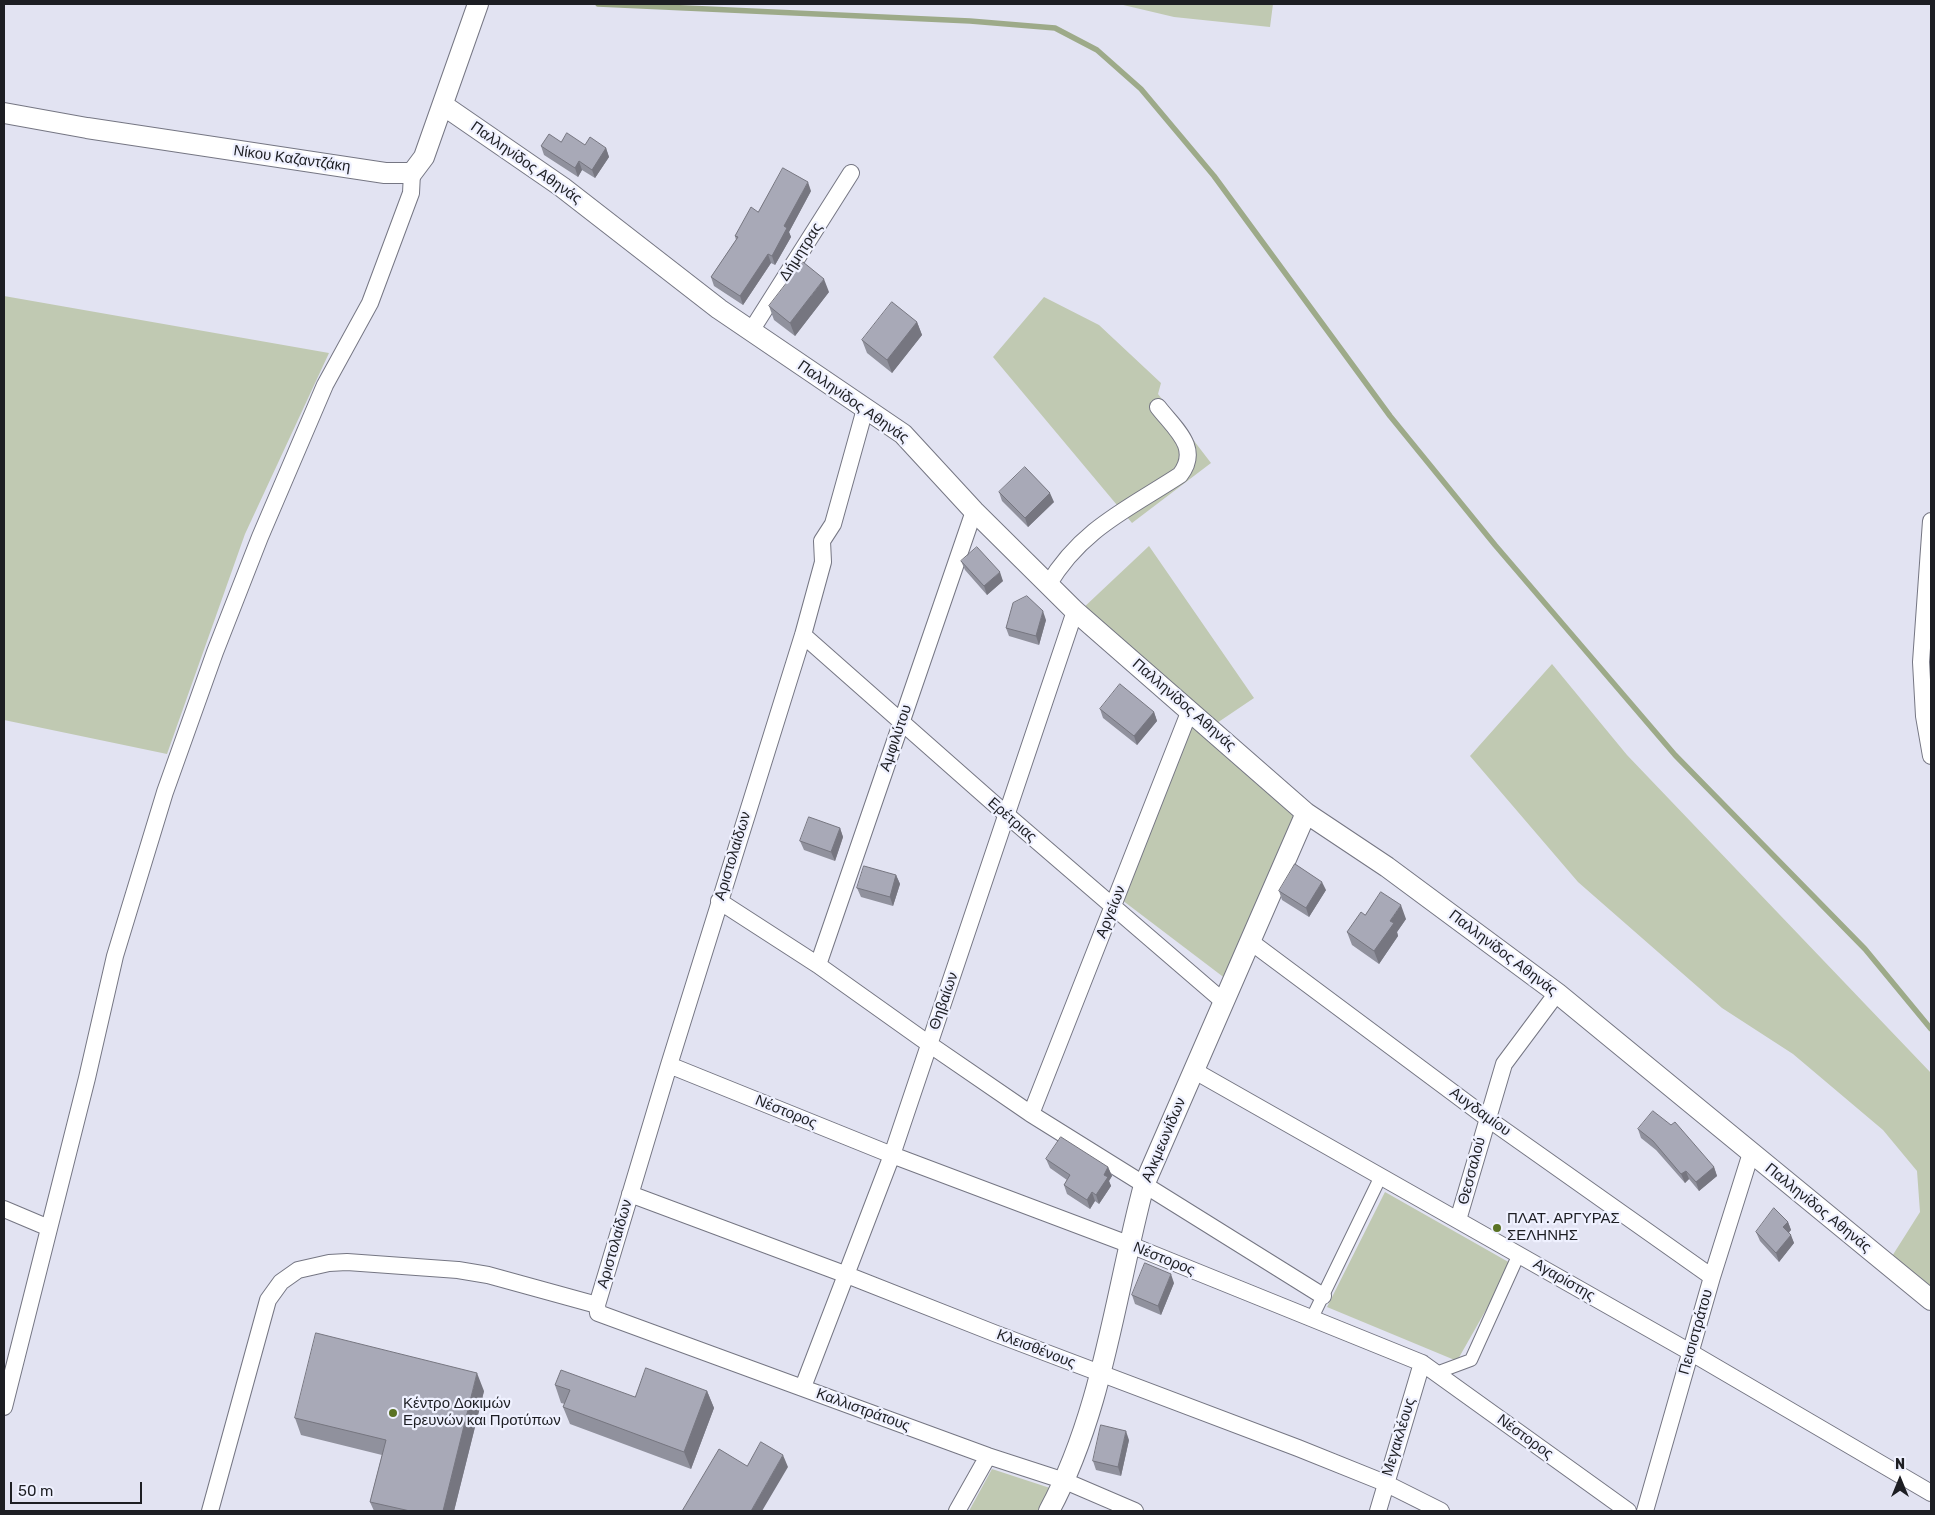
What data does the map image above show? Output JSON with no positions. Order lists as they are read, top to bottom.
{
  "streets": {
    "street": [
      "Νίκου Καζαντζάκη",
      "Παλληνίδος Αθηνάς",
      "Δήμητρας",
      "Αμφιλύτου",
      "Ερέτριας",
      "Αριστολαίδων",
      "Αργείων",
      "Θηβαίων",
      "Νέστορος",
      "Αυγδαμίου",
      "Αλκμεωνίδων",
      "Θεσσαλού",
      "Αγαρίστης",
      "Πεισιστράτου",
      "Κλεισθένους",
      "Καλλιστράτους",
      "Μεγακλέους"
    ]
  },
  "crossings": [
    ["Παλληνίδος Αθηνάς", "Δήμητρας"],
    ["Παλληνίδος Αθηνάς", "Αμφιλύτου"],
    ["Παλληνίδος Αθηνάς", "Αριστολαίδων"],
    ["Παλληνίδος Αθηνάς", "Αργείων"],
    ["Παλληνίδος Αθηνάς", "Θηβαίων"],
    ["Παλληνίδος Αθηνάς", "Αλκμεωνίδων"],
    ["Παλληνίδος Αθηνάς", "Θεσσαλού"],
    ["Παλληνίδος Αθηνάς", "Πεισιστράτου"],
    ["Αμφιλύτου", "Ερέτριας"],
    ["Ερέτριας", "Αριστολαίδων"],
    ["Ερέτριας", "Αργείων"],
    ["Ερέτριας", "Θηβαίων"],
    ["Ερέτριας", "Αλκμεωνίδων"],
    ["Αριστολαίδων", "Νέστορος"],
    ["Αριστολαίδων", "Κλεισθένους"],
    ["Αριστολαίδων", "Καλλιστράτους"],
    ["Θηβαίων", "Νέστορος"],
    ["Θηβαίων", "Κλεισθένους"],
    ["Θηβαίων", "Καλλιστράτους"],
    ["Νέστορος", "Αλκμεωνίδων"],
    ["Νέστορος", "Μεγακλέους"],
    ["Αυγδαμίου", "Αλκμεωνίδων"],
    ["Αυγδαμίου", "Θεσσαλού"],
    ["Αυγδαμίου", "Πεισιστράτου"],
    ["Αλκμεωνίδων", "Αγαρίστης"],
    ["Αλκμεωνίδων", "Κλεισθένους"],
    ["Αλκμεωνίδων", "Καλλιστράτους"],
    ["Θεσσαλού", "Αγαρίστης"],
    ["Αγαρίστης", "Πεισιστράτου"],
    ["Κλεισθένους", "Μεγακλέους"]
  ],
  "places": ["ΠΛΑΤ. ΑΡΓΥΡΑΣ ΣΕΛΗΝΗΣ", "Κέντρο Δοκιμών Ερευνών και Προτύπων"],
  "scale_bar": "50 m",
  "north": "top"
}
